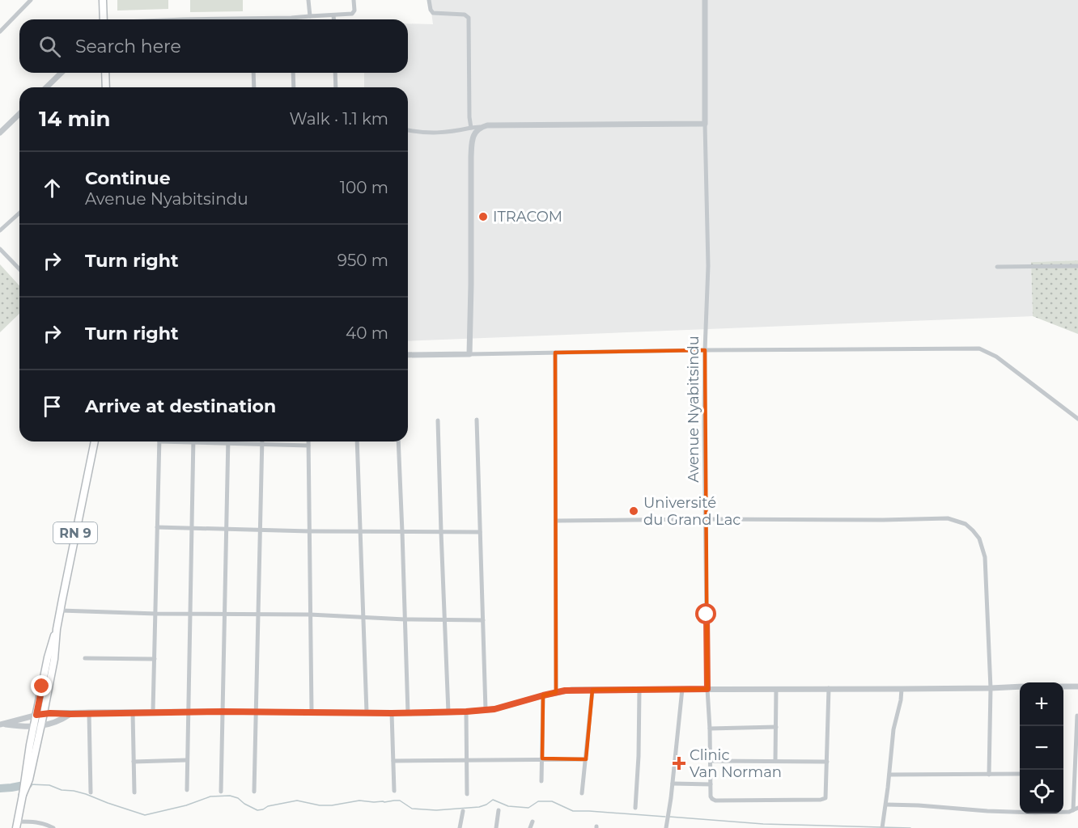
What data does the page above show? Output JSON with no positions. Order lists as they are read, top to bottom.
{
  "streets": {
    "main road": ["RN 9"],
    "street": ["Avenue Nyabitsindu"]
  },
  "places": {
    "other": ["ITRACOM", "Université du Grand Lac"],
    "health": ["Clinic Van Norman"]
  },
  "page": {
    "search": "Search here",
    "heading": ["14 min", "Walk · 1.1 km"],
    "list": [
      ["Continue", "Avenue Nyabitsindu", "100 m"],
      ["Turn right", "950 m"],
      ["Turn right", "40 m"],
      "Arrive at destination"
    ],
    "map_buttons": ["+", "−"]
  }
}
